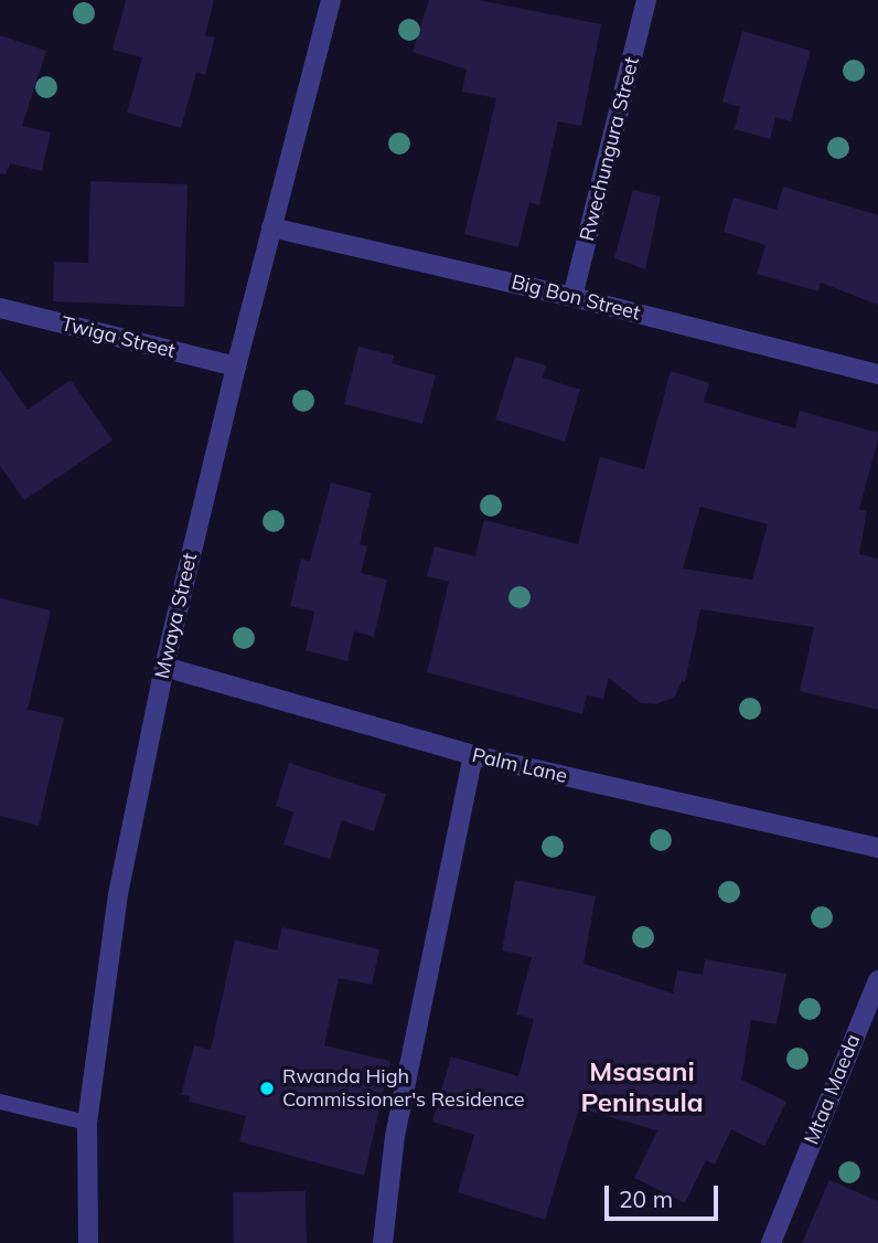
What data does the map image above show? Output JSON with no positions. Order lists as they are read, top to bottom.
{
  "streets": {
    "street": [
      "Rwechungura Street",
      "Big Bon Street",
      "Twiga Street",
      "Mwaya Street",
      "Palm Lane",
      "Mtaa Maeda"
    ]
  },
  "crossings": [
    ["Rwechungura Street", "Big Bon Street"],
    ["Big Bon Street", "Mwaya Street"],
    ["Twiga Street", "Mwaya Street"],
    ["Mwaya Street", "Palm Lane"]
  ],
  "districts": ["Msasani Peninsula"],
  "places": ["Rwanda High Commissioner's Residence"],
  "scale_bar": "20 m"
}
